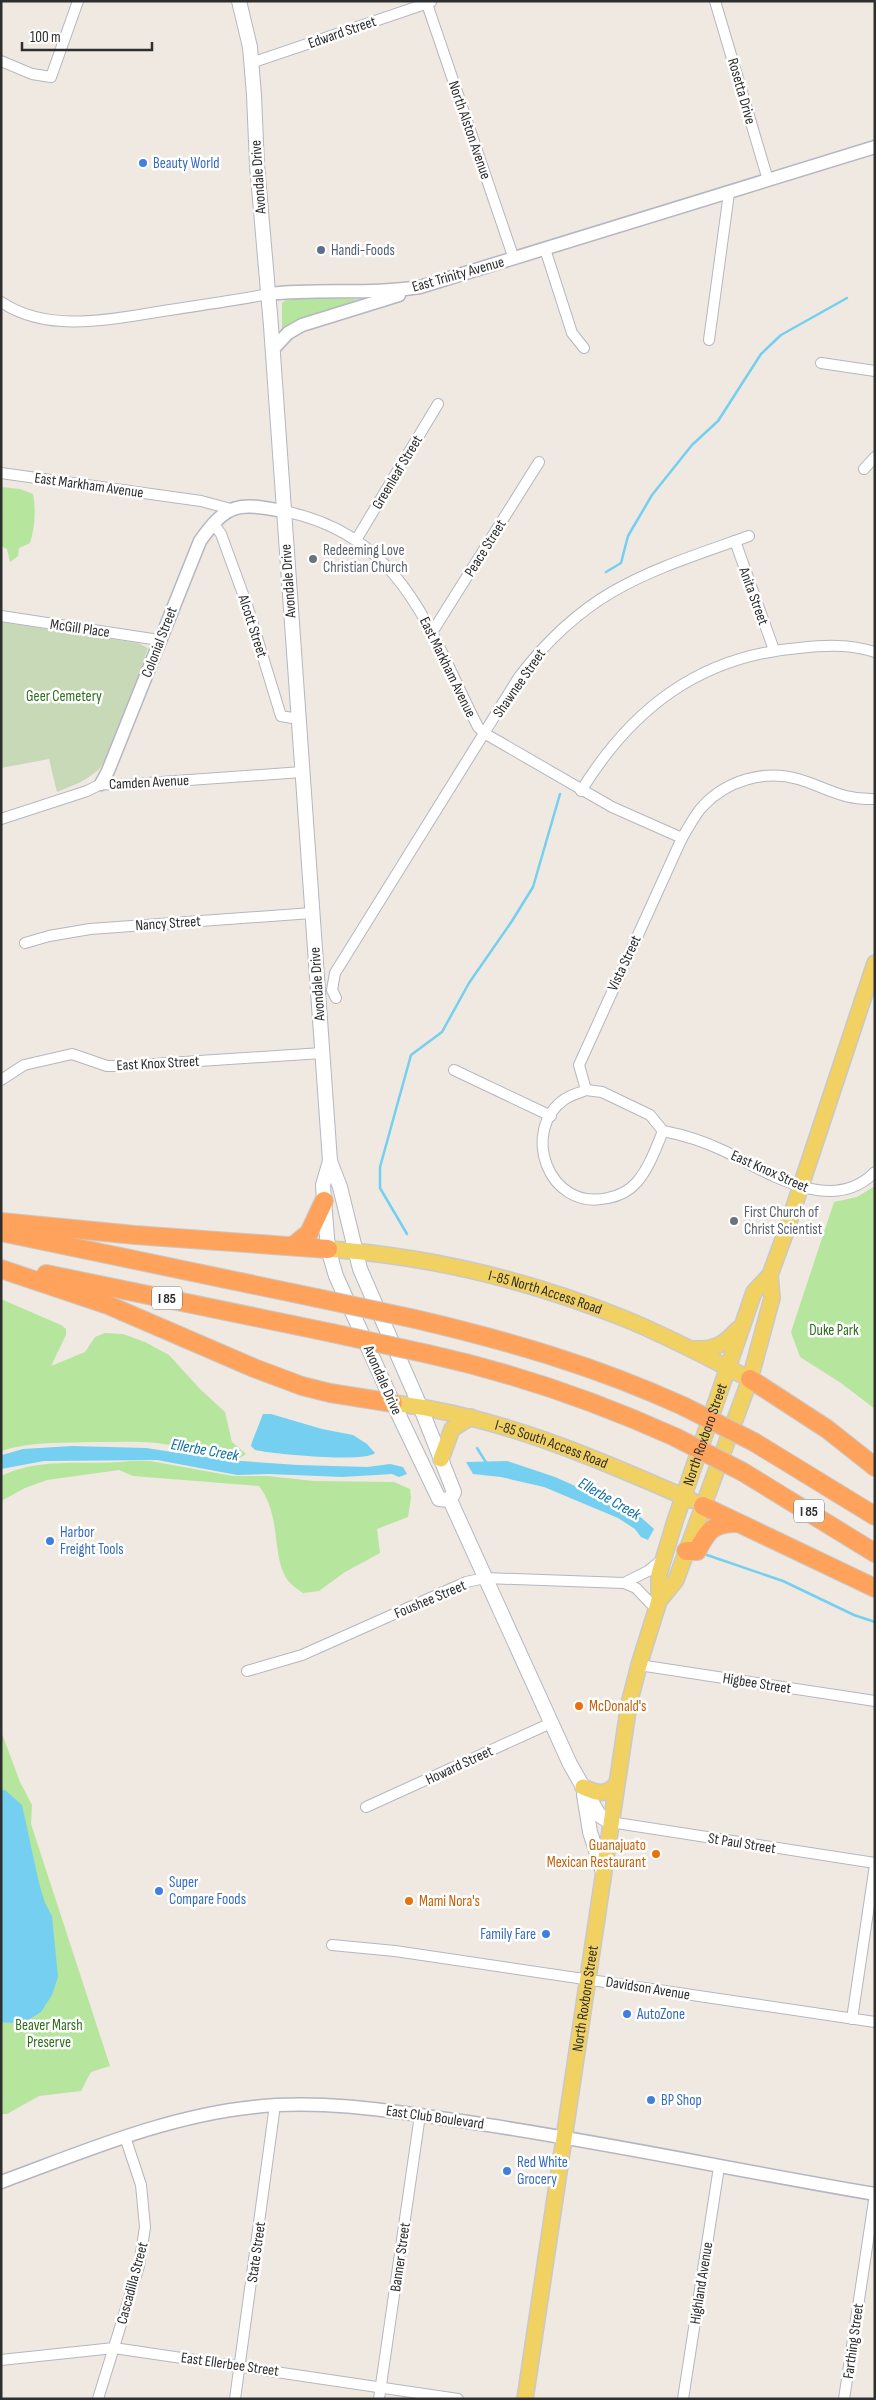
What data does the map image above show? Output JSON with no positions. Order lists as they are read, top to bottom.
{
  "streets": {
    "highway": ["I 85"],
    "main road": [
      "Avondale Drive",
      "I-85 North Access Road",
      "North Roxboro Street",
      "I-85 South Access Road"
    ],
    "street": [
      "Edward Street",
      "Rosetta Drive",
      "North Alston Avenue",
      "East Trinity Avenue",
      "Greenleaf Street",
      "East Markham Avenue",
      "Peace Street",
      "Anita Street",
      "Alcott Street",
      "McGill Place",
      "Colonial Street",
      "Shawnee Street",
      "Camden Avenue",
      "Nancy Street",
      "Vista Street",
      "East Knox Street",
      "Foushee Street",
      "Higbee Street",
      "Howard Street",
      "St Paul Street",
      "Davidson Avenue",
      "East Club Boulevard",
      "State Street",
      "Banner Street",
      "Cascadilla Street",
      "Highland Avenue",
      "Farthing Street",
      "East Ellerbee Street"
    ]
  },
  "crossings": [
    ["Edward Street", "North Alston Avenue"],
    ["Edward Street", "Avondale Drive"],
    ["Rosetta Drive", "East Trinity Avenue"],
    ["North Alston Avenue", "East Trinity Avenue"],
    ["Avondale Drive", "East Trinity Avenue"],
    ["Avondale Drive", "East Markham Avenue"],
    ["Avondale Drive", "Alcott Street"],
    ["Avondale Drive", "Camden Avenue"],
    ["Avondale Drive", "Nancy Street"],
    ["Avondale Drive", "East Knox Street"],
    ["Avondale Drive", "I-85 North Access Road"],
    ["Avondale Drive", "North Roxboro Street"],
    ["Avondale Drive", "I-85 South Access Road"],
    ["Avondale Drive", "Foushee Street"],
    ["Avondale Drive", "Howard Street"],
    ["Avondale Drive", "St Paul Street"],
    ["Greenleaf Street", "East Markham Avenue"],
    ["East Markham Avenue", "Peace Street"],
    ["East Markham Avenue", "Colonial Street"],
    ["East Markham Avenue", "Shawnee Street"],
    ["East Markham Avenue", "Vista Street"],
    ["Anita Street", "Shawnee Street"],
    ["Alcott Street", "Colonial Street"],
    ["McGill Place", "Colonial Street"],
    ["Colonial Street", "Camden Avenue"],
    ["Vista Street", "East Knox Street"],
    ["East Knox Street", "North Roxboro Street"],
    ["I-85 North Access Road", "North Roxboro Street"],
    ["North Roxboro Street", "I-85 South Access Road"],
    ["North Roxboro Street", "Foushee Street"],
    ["North Roxboro Street", "Higbee Street"],
    ["North Roxboro Street", "St Paul Street"],
    ["North Roxboro Street", "Davidson Avenue"],
    ["North Roxboro Street", "East Club Boulevard"],
    ["East Club Boulevard", "State Street"],
    ["East Club Boulevard", "Banner Street"],
    ["East Club Boulevard", "Cascadilla Street"],
    ["East Club Boulevard", "Highland Avenue"],
    ["East Club Boulevard", "Farthing Street"],
    ["State Street", "East Ellerbee Street"],
    ["Banner Street", "East Ellerbee Street"],
    ["Cascadilla Street", "East Ellerbee Street"]
  ],
  "water": ["Ellerbe Creek"],
  "parks": ["Geer Cemetery", "Duke Park", "Beaver Marsh Preserve"],
  "places": [
    "Beauty World",
    "Handi-Foods",
    "Redeeming Love Christian Church",
    "First Church of Christ Scientist",
    "Harbor Freight Tools",
    "McDonald's",
    "Guanajuato Mexican Restaurant",
    "Super Compare Foods",
    "Mami Nora's",
    "Family Fare",
    "AutoZone",
    "BP Shop",
    "Red White Grocery"
  ],
  "scale_bar": "100 m"
}
